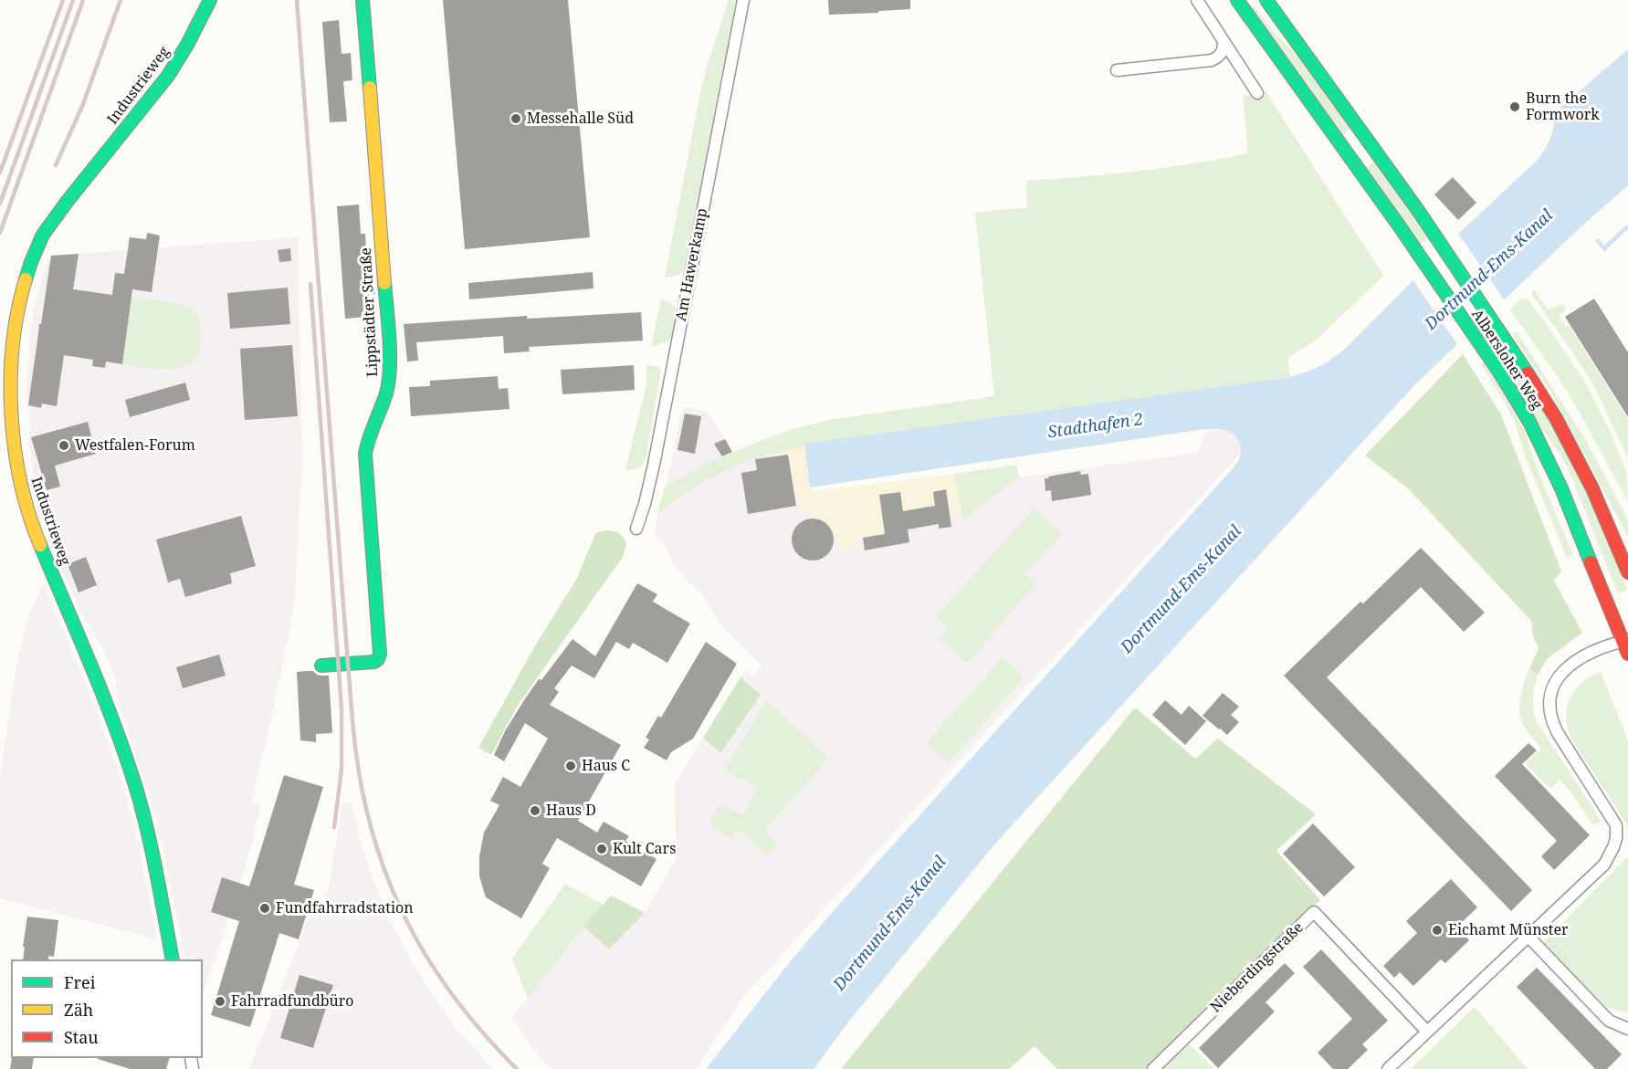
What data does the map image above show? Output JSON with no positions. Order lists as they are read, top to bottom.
{
  "streets": {
    "street": [
      "Industrieweg",
      "Am Hawerkamp",
      "Lippstädter Straße",
      "Albersloher Weg",
      "Nieberdingstraße"
    ]
  },
  "water": ["Dortmund-Ems-Kanal", "Stadthafen 2"],
  "places": [
    "Burn the Formwork",
    "Messehalle Süd",
    "Westfalen-Forum",
    "Haus C",
    "Haus D",
    "Kult Cars",
    "Fundfahrradstation",
    "Eichamt Münster",
    "Fahrradfundbüro"
  ],
  "legend": ["Frei", "Zäh", "Stau"]
}
